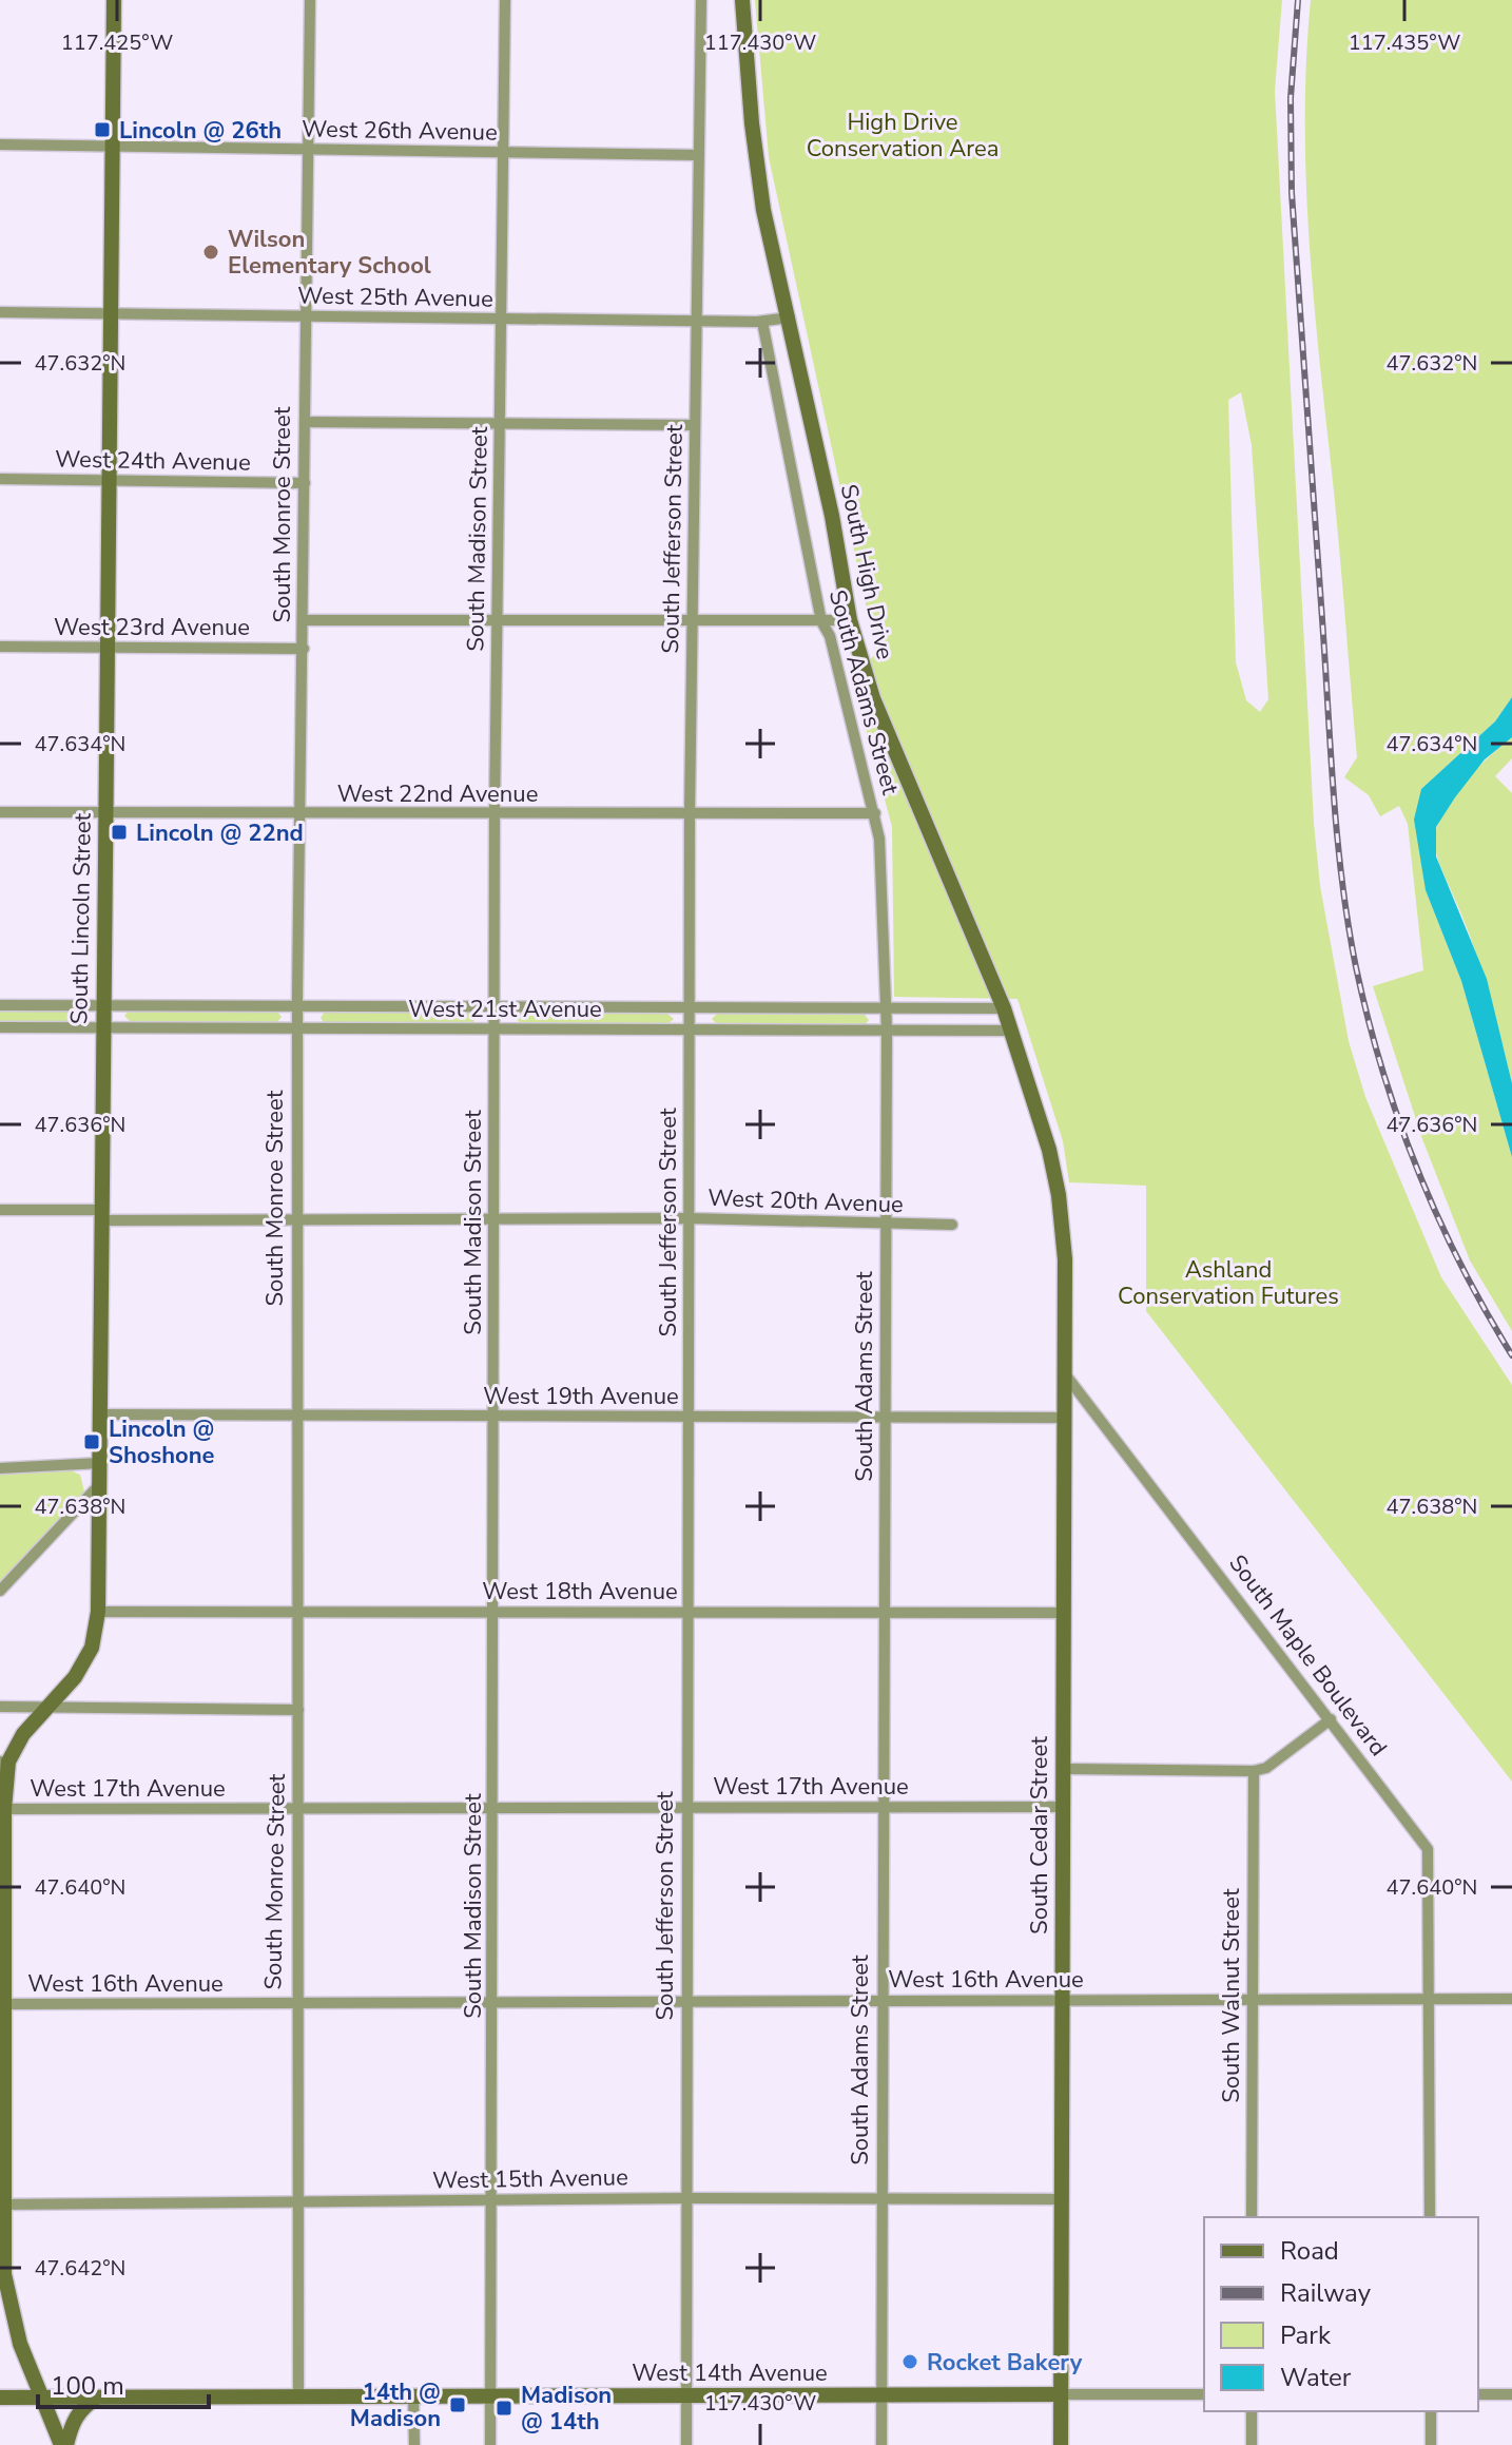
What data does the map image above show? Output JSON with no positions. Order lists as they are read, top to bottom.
{
  "streets": {
    "street": [
      "West 26th Avenue",
      "West 25th Avenue",
      "West 24th Avenue",
      "South Monroe Street",
      "South Madison Street",
      "South Jefferson Street",
      "South High Drive",
      "West 23rd Avenue",
      "South Adams Street",
      "West 22nd Avenue",
      "South Lincoln Street",
      "West 21st Avenue",
      "West 20th Avenue",
      "West 19th Avenue",
      "West 18th Avenue",
      "South Maple Boulevard",
      "West 17th Avenue",
      "South Cedar Street",
      "West 16th Avenue",
      "South Walnut Street",
      "West 15th Avenue",
      "West 14th Avenue"
    ]
  },
  "crossings": [
    ["West 26th Avenue", "South Monroe Street"],
    ["West 26th Avenue", "South Madison Street"],
    ["West 26th Avenue", "South Jefferson Street"],
    ["West 26th Avenue", "South Lincoln Street"],
    ["West 25th Avenue", "South Monroe Street"],
    ["West 25th Avenue", "South Madison Street"],
    ["West 25th Avenue", "South Jefferson Street"],
    ["West 25th Avenue", "South High Drive"],
    ["West 25th Avenue", "South Adams Street"],
    ["West 25th Avenue", "South Lincoln Street"],
    ["West 24th Avenue", "South Monroe Street"],
    ["West 24th Avenue", "South Lincoln Street"],
    ["South Monroe Street", "West 23rd Avenue"],
    ["South Monroe Street", "West 22nd Avenue"],
    ["South Monroe Street", "West 21st Avenue"],
    ["South Monroe Street", "West 20th Avenue"],
    ["South Monroe Street", "West 19th Avenue"],
    ["South Monroe Street", "West 18th Avenue"],
    ["South Monroe Street", "West 17th Avenue"],
    ["South Monroe Street", "West 16th Avenue"],
    ["South Monroe Street", "West 15th Avenue"],
    ["South Monroe Street", "West 14th Avenue"],
    ["South Madison Street", "West 22nd Avenue"],
    ["South Madison Street", "West 21st Avenue"],
    ["South Madison Street", "West 20th Avenue"],
    ["South Madison Street", "West 19th Avenue"],
    ["South Madison Street", "West 18th Avenue"],
    ["South Madison Street", "West 17th Avenue"],
    ["South Madison Street", "West 16th Avenue"],
    ["South Madison Street", "West 15th Avenue"],
    ["South Madison Street", "West 14th Avenue"],
    ["South Jefferson Street", "West 22nd Avenue"],
    ["South Jefferson Street", "West 21st Avenue"],
    ["South Jefferson Street", "West 20th Avenue"],
    ["South Jefferson Street", "West 19th Avenue"],
    ["South Jefferson Street", "West 18th Avenue"],
    ["South Jefferson Street", "West 17th Avenue"],
    ["South Jefferson Street", "West 16th Avenue"],
    ["South Jefferson Street", "West 15th Avenue"],
    ["South Jefferson Street", "West 14th Avenue"],
    ["South High Drive", "West 21st Avenue"],
    ["South High Drive", "South Cedar Street"],
    ["West 23rd Avenue", "South Lincoln Street"],
    ["South Adams Street", "West 22nd Avenue"],
    ["South Adams Street", "West 21st Avenue"],
    ["South Adams Street", "West 20th Avenue"],
    ["South Adams Street", "West 19th Avenue"],
    ["South Adams Street", "West 18th Avenue"],
    ["South Adams Street", "West 17th Avenue"],
    ["South Adams Street", "West 16th Avenue"],
    ["South Adams Street", "West 15th Avenue"],
    ["South Adams Street", "West 14th Avenue"],
    ["West 22nd Avenue", "South Lincoln Street"],
    ["South Lincoln Street", "West 21st Avenue"],
    ["South Lincoln Street", "West 20th Avenue"],
    ["South Lincoln Street", "West 19th Avenue"],
    ["South Lincoln Street", "West 18th Avenue"],
    ["South Lincoln Street", "West 17th Avenue"],
    ["South Lincoln Street", "West 16th Avenue"],
    ["South Lincoln Street", "West 15th Avenue"],
    ["South Lincoln Street", "West 14th Avenue"],
    ["West 19th Avenue", "South Cedar Street"],
    ["West 18th Avenue", "South Cedar Street"],
    ["South Maple Boulevard", "South Cedar Street"],
    ["South Maple Boulevard", "West 16th Avenue"],
    ["West 17th Avenue", "South Cedar Street"],
    ["South Cedar Street", "West 16th Avenue"],
    ["South Cedar Street", "West 15th Avenue"],
    ["South Cedar Street", "West 14th Avenue"],
    ["West 16th Avenue", "South Walnut Street"]
  ],
  "parks": ["High Drive Conservation Area", "Ashland Conservation Futures"],
  "places": {
    "transit": [
      "Lincoln @ 26th",
      "Lincoln @ 22nd",
      "Lincoln @ Shoshone",
      "14th @ Madison",
      "Madison @ 14th"
    ],
    "other": ["Wilson Elementary School", "Rocket Bakery"]
  },
  "legend": [
    "Road",
    "Railway",
    "Park",
    "Water"
  ],
  "scale_bar": "100 m",
  "coordinates": [
    "117.425°W",
    "117.430°W",
    "117.435°W",
    "47.632°N",
    "47.634°N",
    "47.636°N",
    "47.638°N",
    "47.640°N",
    "47.642°N"
  ]
}
